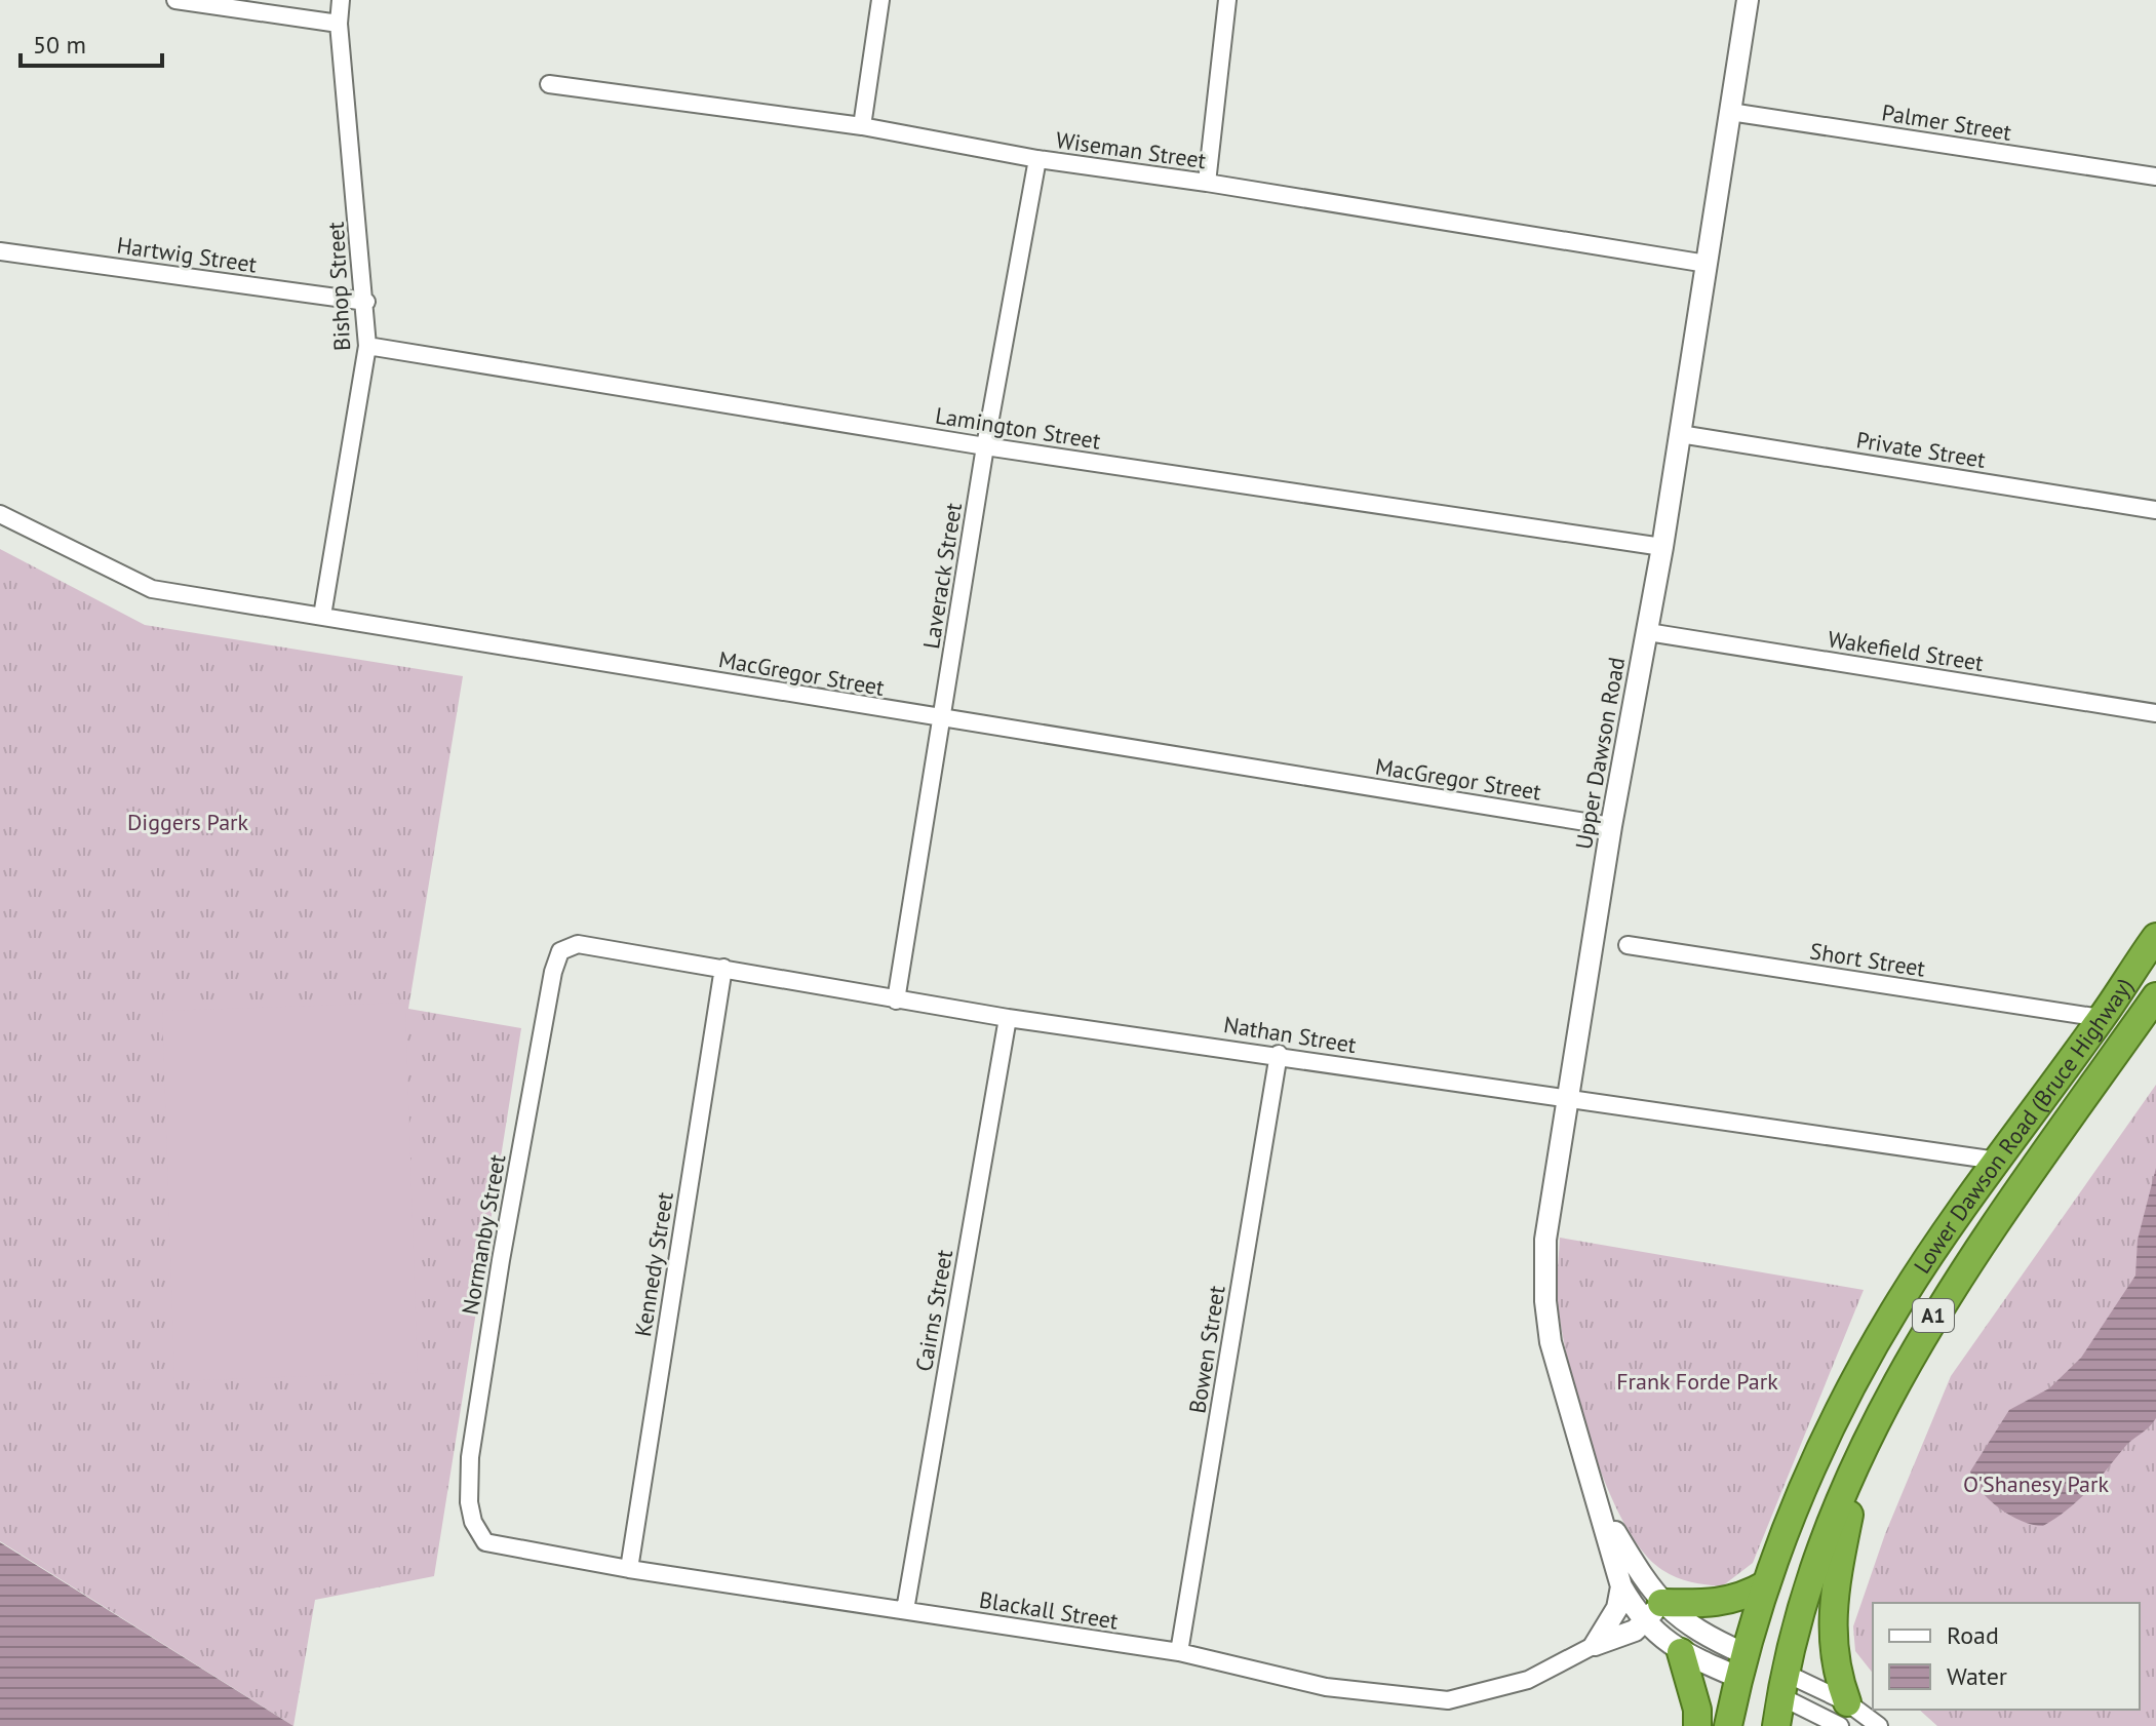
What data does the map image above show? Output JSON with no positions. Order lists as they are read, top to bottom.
{
  "streets": {
    "highway": ["Lower Dawson Road (Bruce Highway)", "A1"],
    "street": [
      "Palmer Street",
      "Wiseman Street",
      "Hartwig Street",
      "Bishop Street",
      "Lamington Street",
      "Private Street",
      "Laverack Street",
      "Wakefield Street",
      "MacGregor Street",
      "Upper Dawson Road",
      "Short Street",
      "Nathan Street",
      "Normanby Street",
      "Kennedy Street",
      "Cairns Street",
      "Bowen Street",
      "Blackall Street"
    ]
  },
  "crossings": [
    ["Palmer Street", "Upper Dawson Road"],
    ["Wiseman Street", "Laverack Street"],
    ["Wiseman Street", "Upper Dawson Road"],
    ["Hartwig Street", "Bishop Street"],
    ["Bishop Street", "Lamington Street"],
    ["Bishop Street", "MacGregor Street"],
    ["Lamington Street", "Laverack Street"],
    ["Lamington Street", "Upper Dawson Road"],
    ["Private Street", "Upper Dawson Road"],
    ["Laverack Street", "MacGregor Street"],
    ["Laverack Street", "Nathan Street"],
    ["Wakefield Street", "Upper Dawson Road"],
    ["MacGregor Street", "Upper Dawson Road"],
    ["Upper Dawson Road", "Nathan Street"],
    ["Upper Dawson Road", "Lower Dawson Road (Bruce Highway)"],
    ["Upper Dawson Road", "A1"],
    ["Short Street", "Lower Dawson Road (Bruce Highway)"],
    ["Nathan Street", "Lower Dawson Road (Bruce Highway)"],
    ["Nathan Street", "Normanby Street"],
    ["Nathan Street", "Kennedy Street"],
    ["Nathan Street", "Cairns Street"],
    ["Nathan Street", "Bowen Street"],
    ["Lower Dawson Road (Bruce Highway)", "A1"],
    ["Normanby Street", "Blackall Street"],
    ["Kennedy Street", "Blackall Street"],
    ["Cairns Street", "Blackall Street"],
    ["Bowen Street", "Blackall Street"]
  ],
  "parks": ["Diggers Park", "Frank Forde Park", "O'Shanesy Park"],
  "legend": ["Road", "Water"],
  "scale_bar": "50 m"
}
